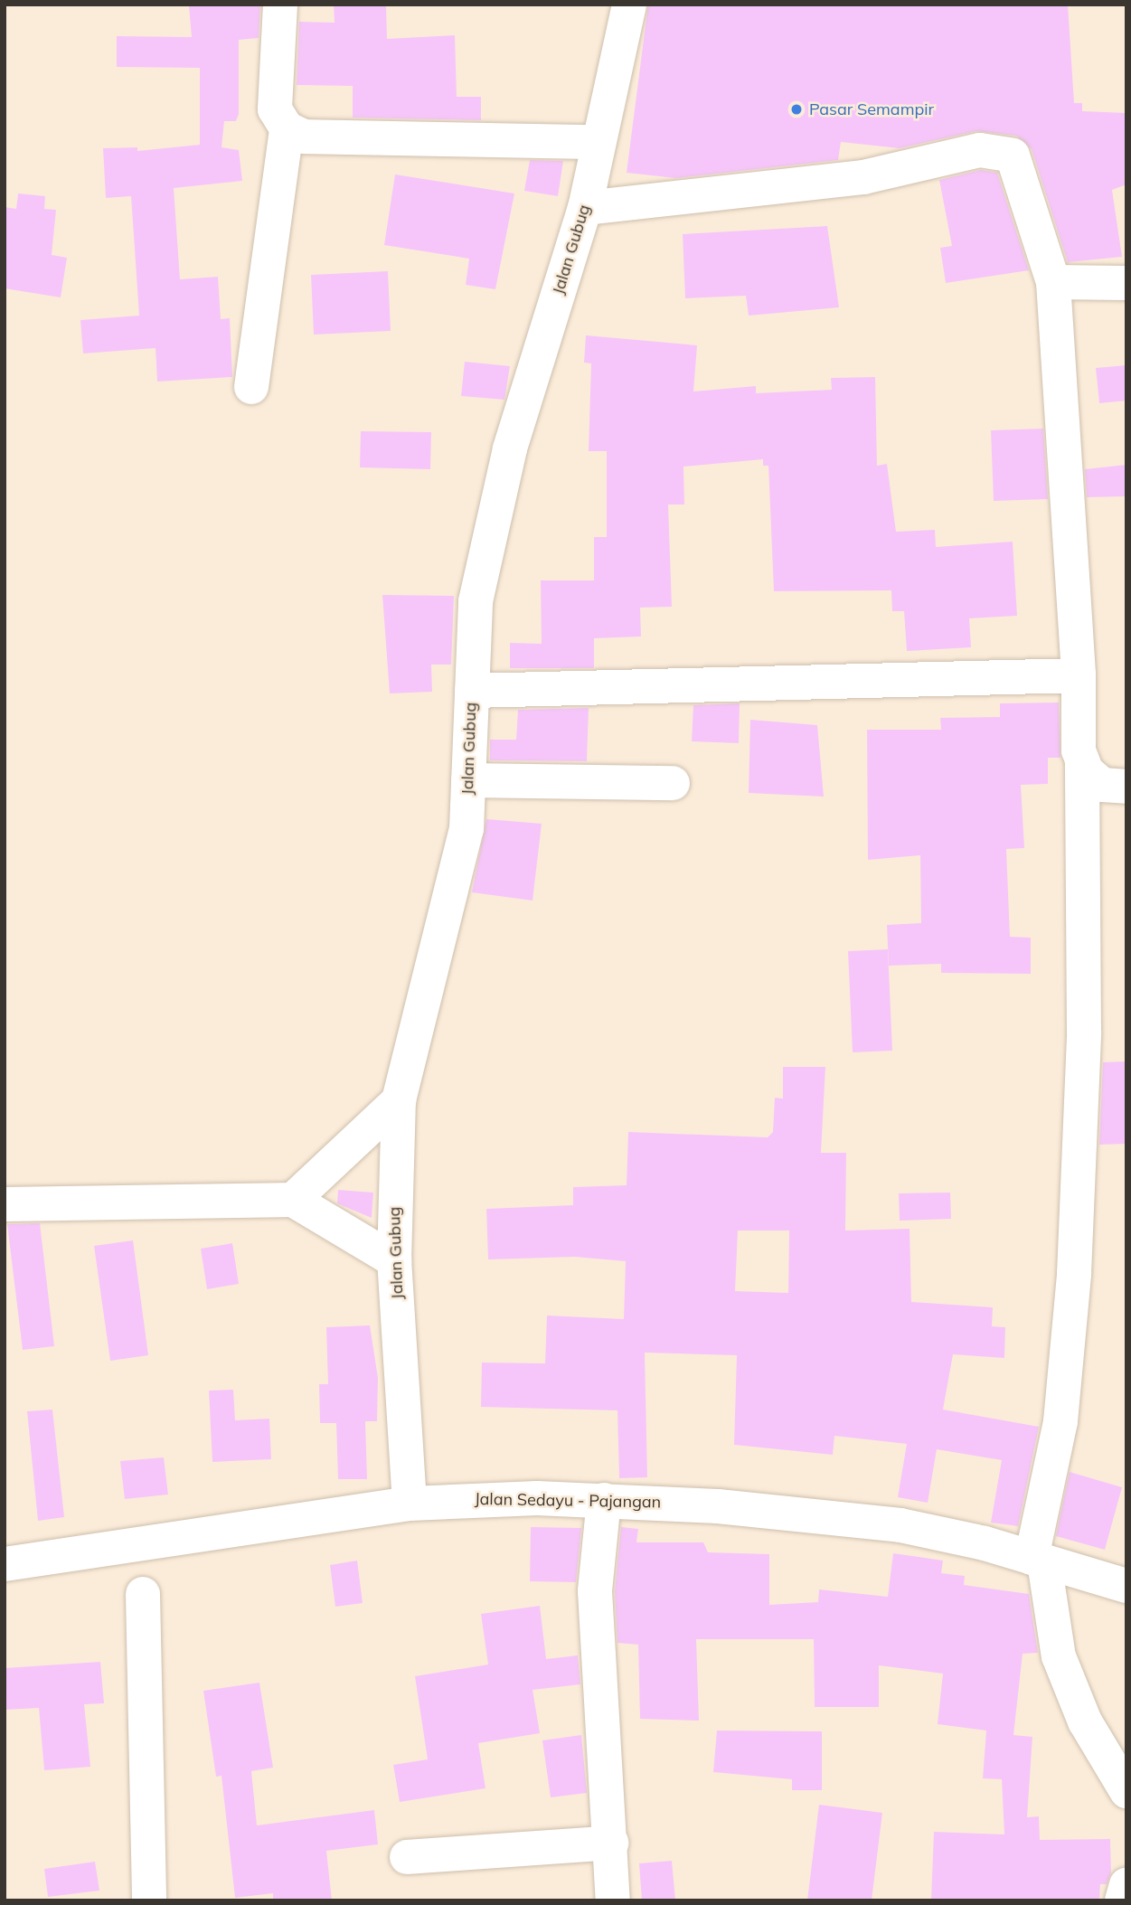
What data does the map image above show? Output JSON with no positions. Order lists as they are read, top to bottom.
{
  "streets": {
    "street": ["Jalan Gubug", "Jalan Sedayu - Pajangan"]
  },
  "crossings": [
    ["Jalan Gubug", "Jalan Sedayu - Pajangan"]
  ],
  "places": ["Pasar Semampir"]
}
